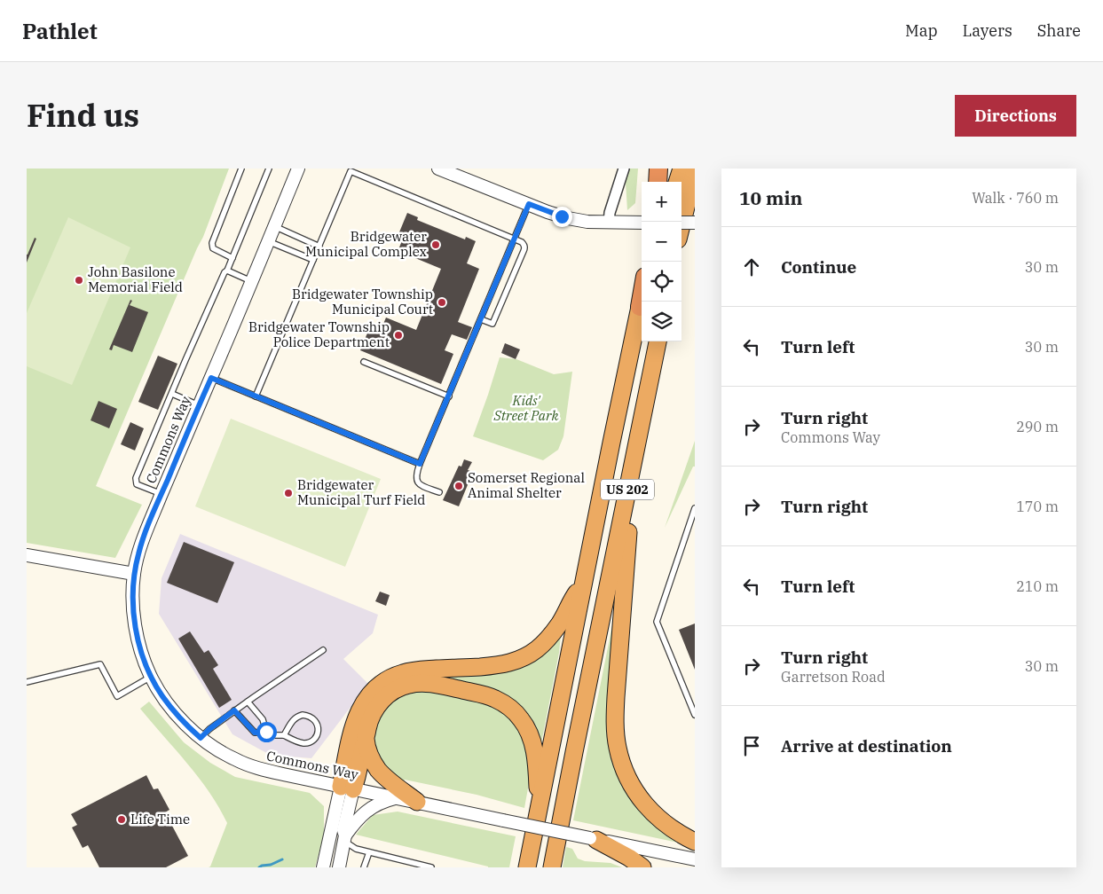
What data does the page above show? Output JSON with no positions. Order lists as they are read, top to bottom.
{
  "streets": {
    "highway": ["US 202"],
    "street": ["Commons Way"]
  },
  "parks": ["Kids' Street Park"],
  "places": [
    "Bridgewater Municipal Complex",
    "John Basilone Memorial Field",
    "Bridgewater Township Municipal Court",
    "Bridgewater Township Police Department",
    "Somerset Regional Animal Shelter",
    "Bridgewater Municipal Turf Field",
    "Life Time"
  ],
  "page": {
    "header": "Pathlet",
    "nav": ["Map", "Layers", "Share"],
    "title": "Find us",
    "buttons": "Directions",
    "heading": ["10 min", "Walk · 760 m"],
    "map_buttons": ["+", "−"],
    "list": [
      ["Continue", "30 m"],
      ["Turn left", "30 m"],
      ["Turn right", "Commons Way", "290 m"],
      ["Turn right", "170 m"],
      ["Turn left", "210 m"],
      ["Turn right", "Garretson Road", "30 m"],
      "Arrive at destination"
    ]
  }
}
